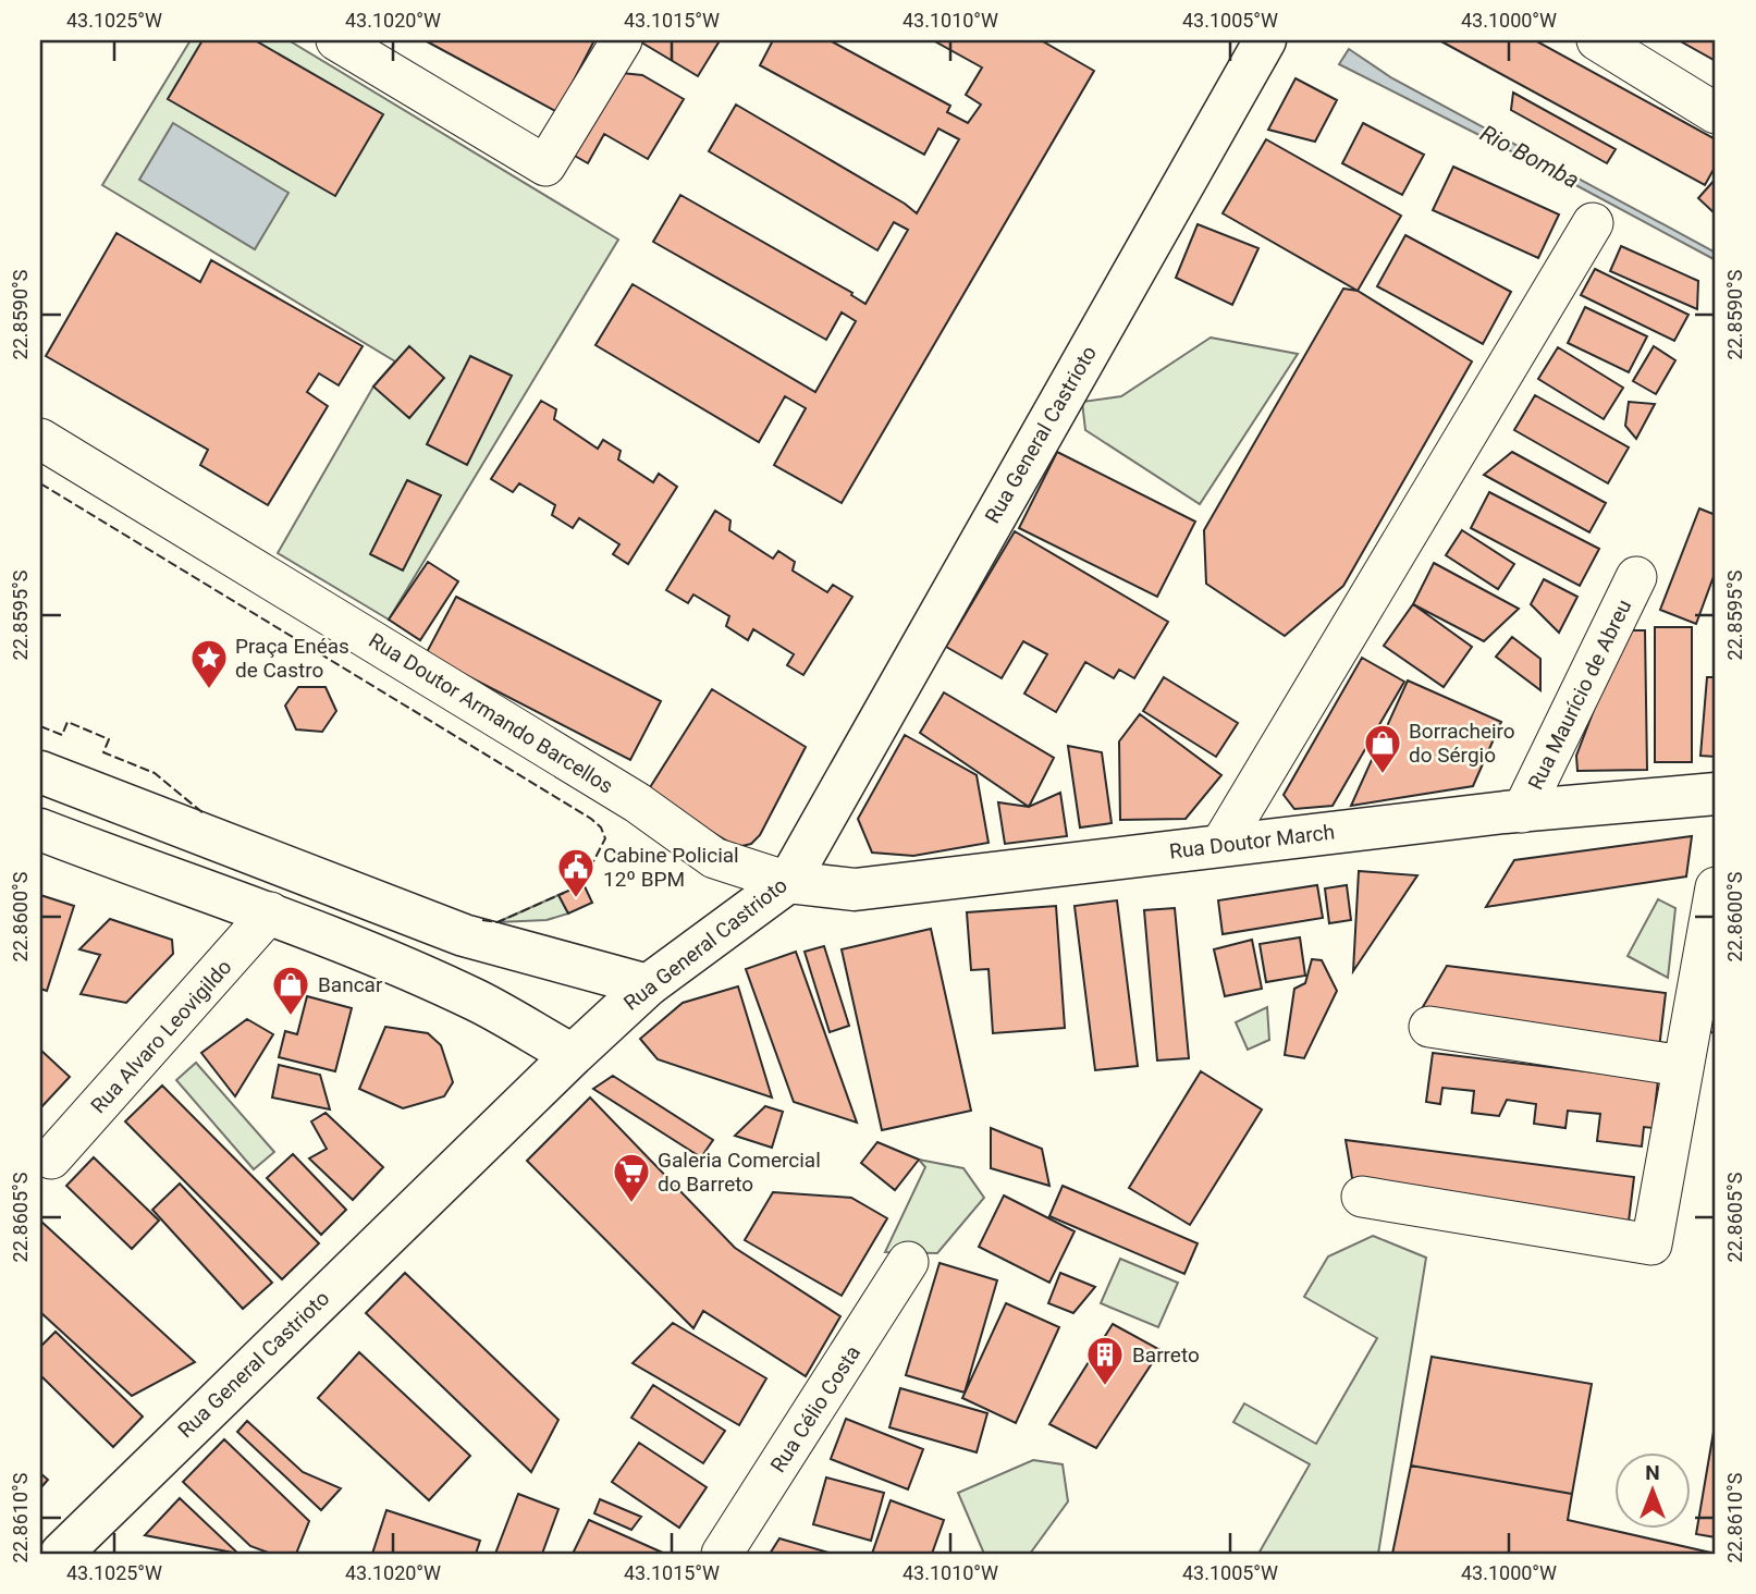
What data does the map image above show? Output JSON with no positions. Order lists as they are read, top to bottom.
{
  "streets": {
    "main road": ["Rua General Castrioto", "Rua Doutor March"],
    "street": [
      "Rua Maurício de Abreu",
      "Rua Doutor Armando Barcellos",
      "Rua Alvaro Leovigildo",
      "Rua Célio Costa"
    ]
  },
  "crossings": [
    ["Rua General Castrioto", "Rua Doutor Armando Barcellos"],
    ["Rua General Castrioto", "Rua Doutor March"],
    ["Rua Maurício de Abreu", "Rua Doutor March"],
    ["Rua Doutor Armando Barcellos", "Rua Doutor March"]
  ],
  "water": ["Rio Bomba"],
  "places": {
    "place": ["Praça Enéas de Castro"],
    "shop": ["Borracheiro do Sérgio", "Bancar"],
    "public building": ["Cabine Policial 12º BPM"],
    "supermarket": ["Galeria Comercial do Barreto"],
    "building": ["Barreto"]
  },
  "north": "top",
  "coordinates": [
    "43.1025°W",
    "43.1020°W",
    "43.1015°W",
    "43.1010°W",
    "43.1005°W",
    "43.1000°W",
    "22.8590°S",
    "22.8595°S",
    "22.8600°S",
    "22.8605°S",
    "22.8610°S"
  ]
}
